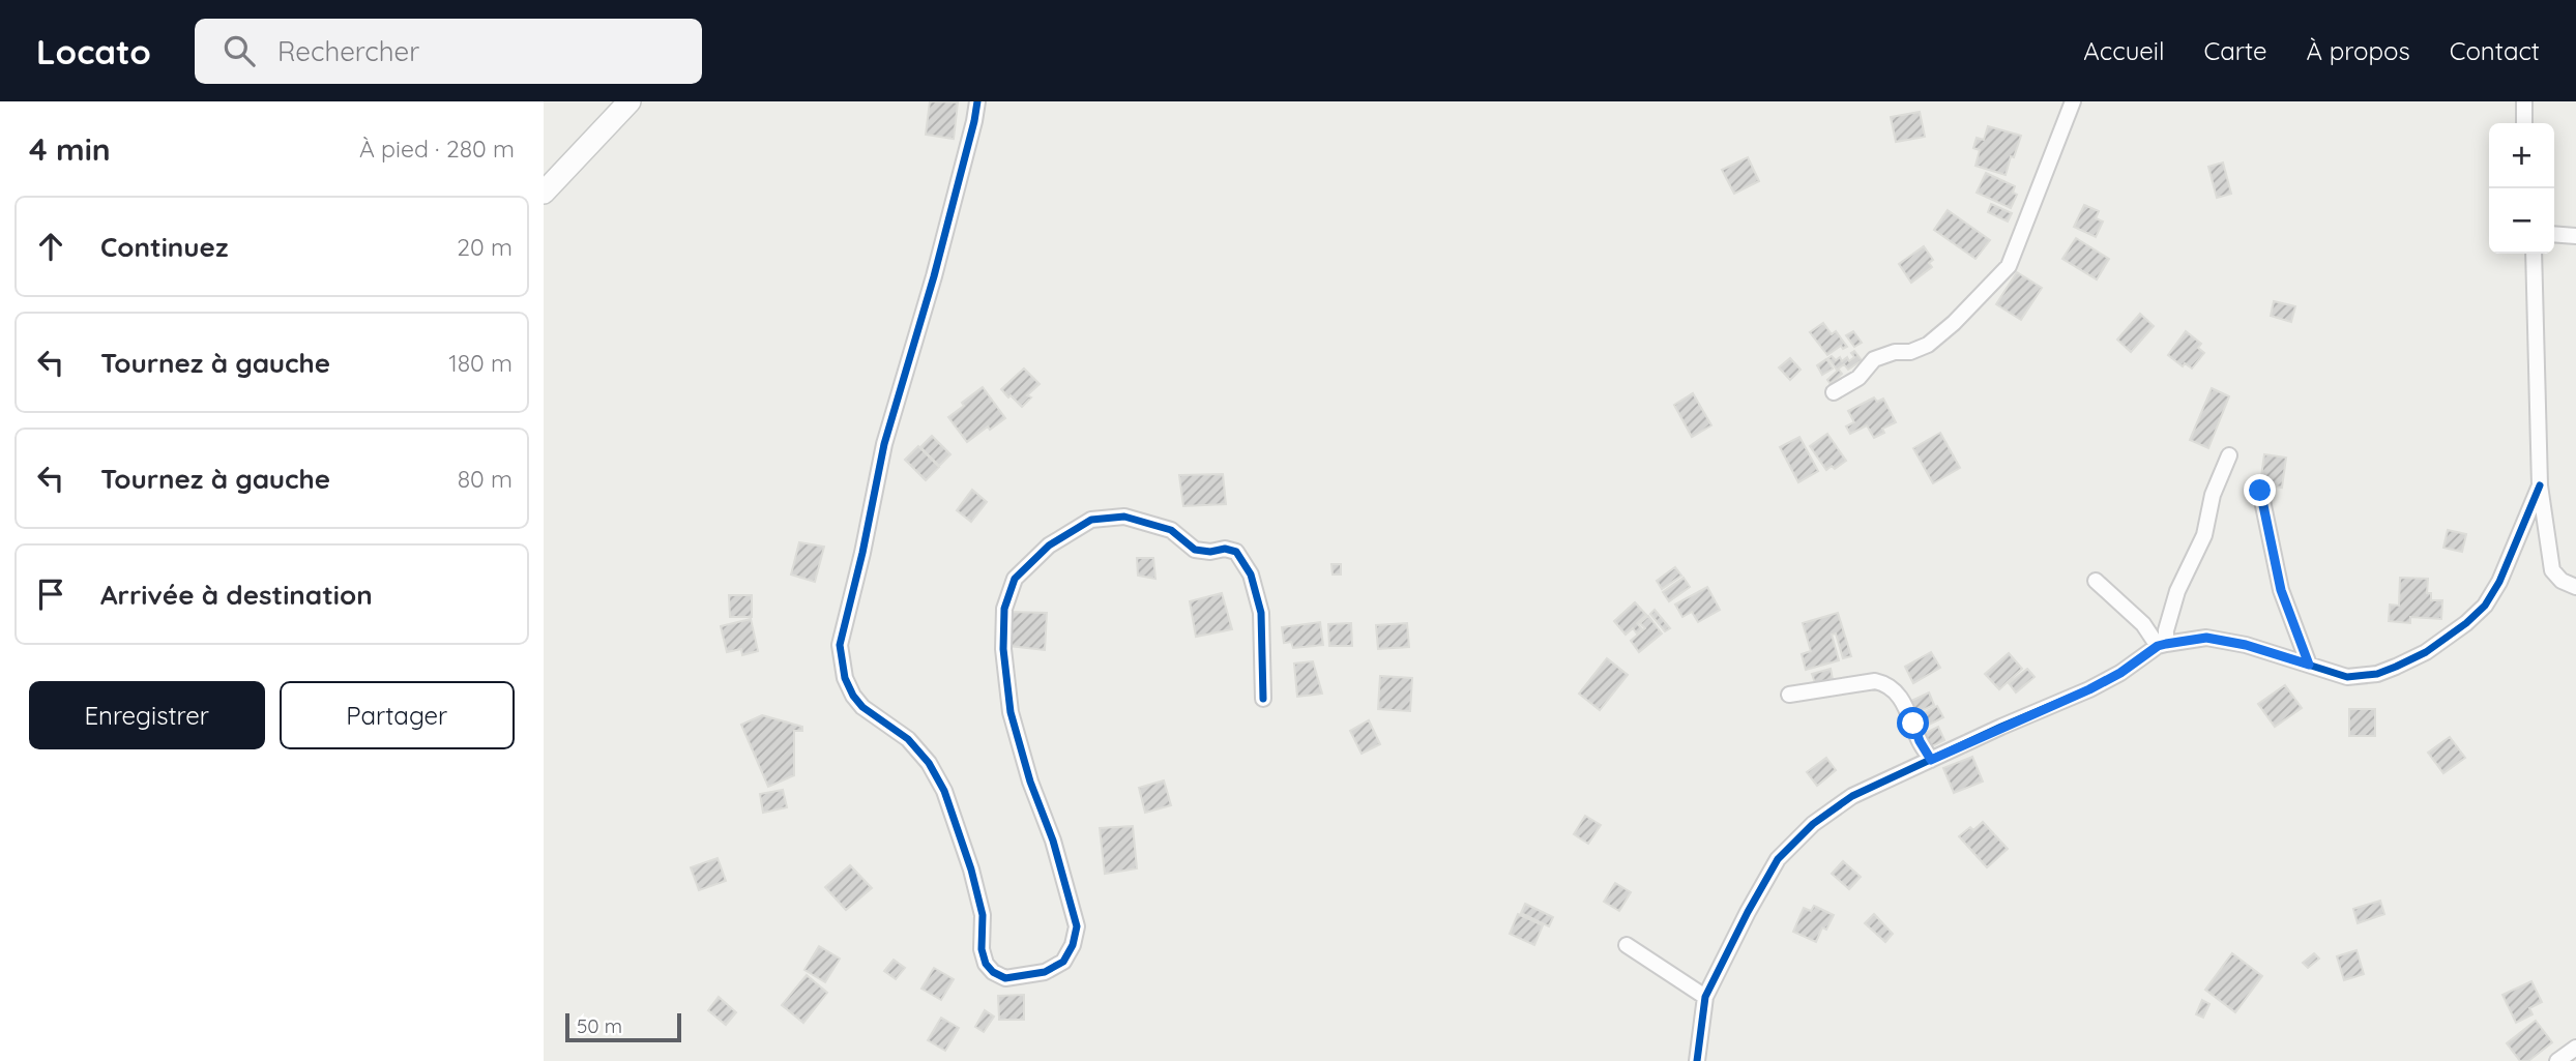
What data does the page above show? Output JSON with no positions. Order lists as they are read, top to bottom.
{
  "scale_bar": "50 m",
  "page": {
    "header": "Locato",
    "search": "Rechercher",
    "nav": [
      "Accueil",
      "Carte",
      "À propos",
      "Contact"
    ],
    "heading": ["4 min", "À pied · 280 m"],
    "map_buttons": ["+", "−"],
    "list": [
      ["Continuez", "20 m"],
      ["Tournez à gauche", "180 m"],
      ["Tournez à gauche", "80 m"],
      "Arrivée à destination"
    ],
    "buttons": ["Enregistrer", "Partager"],
    "scale": "50 m"
  }
}
